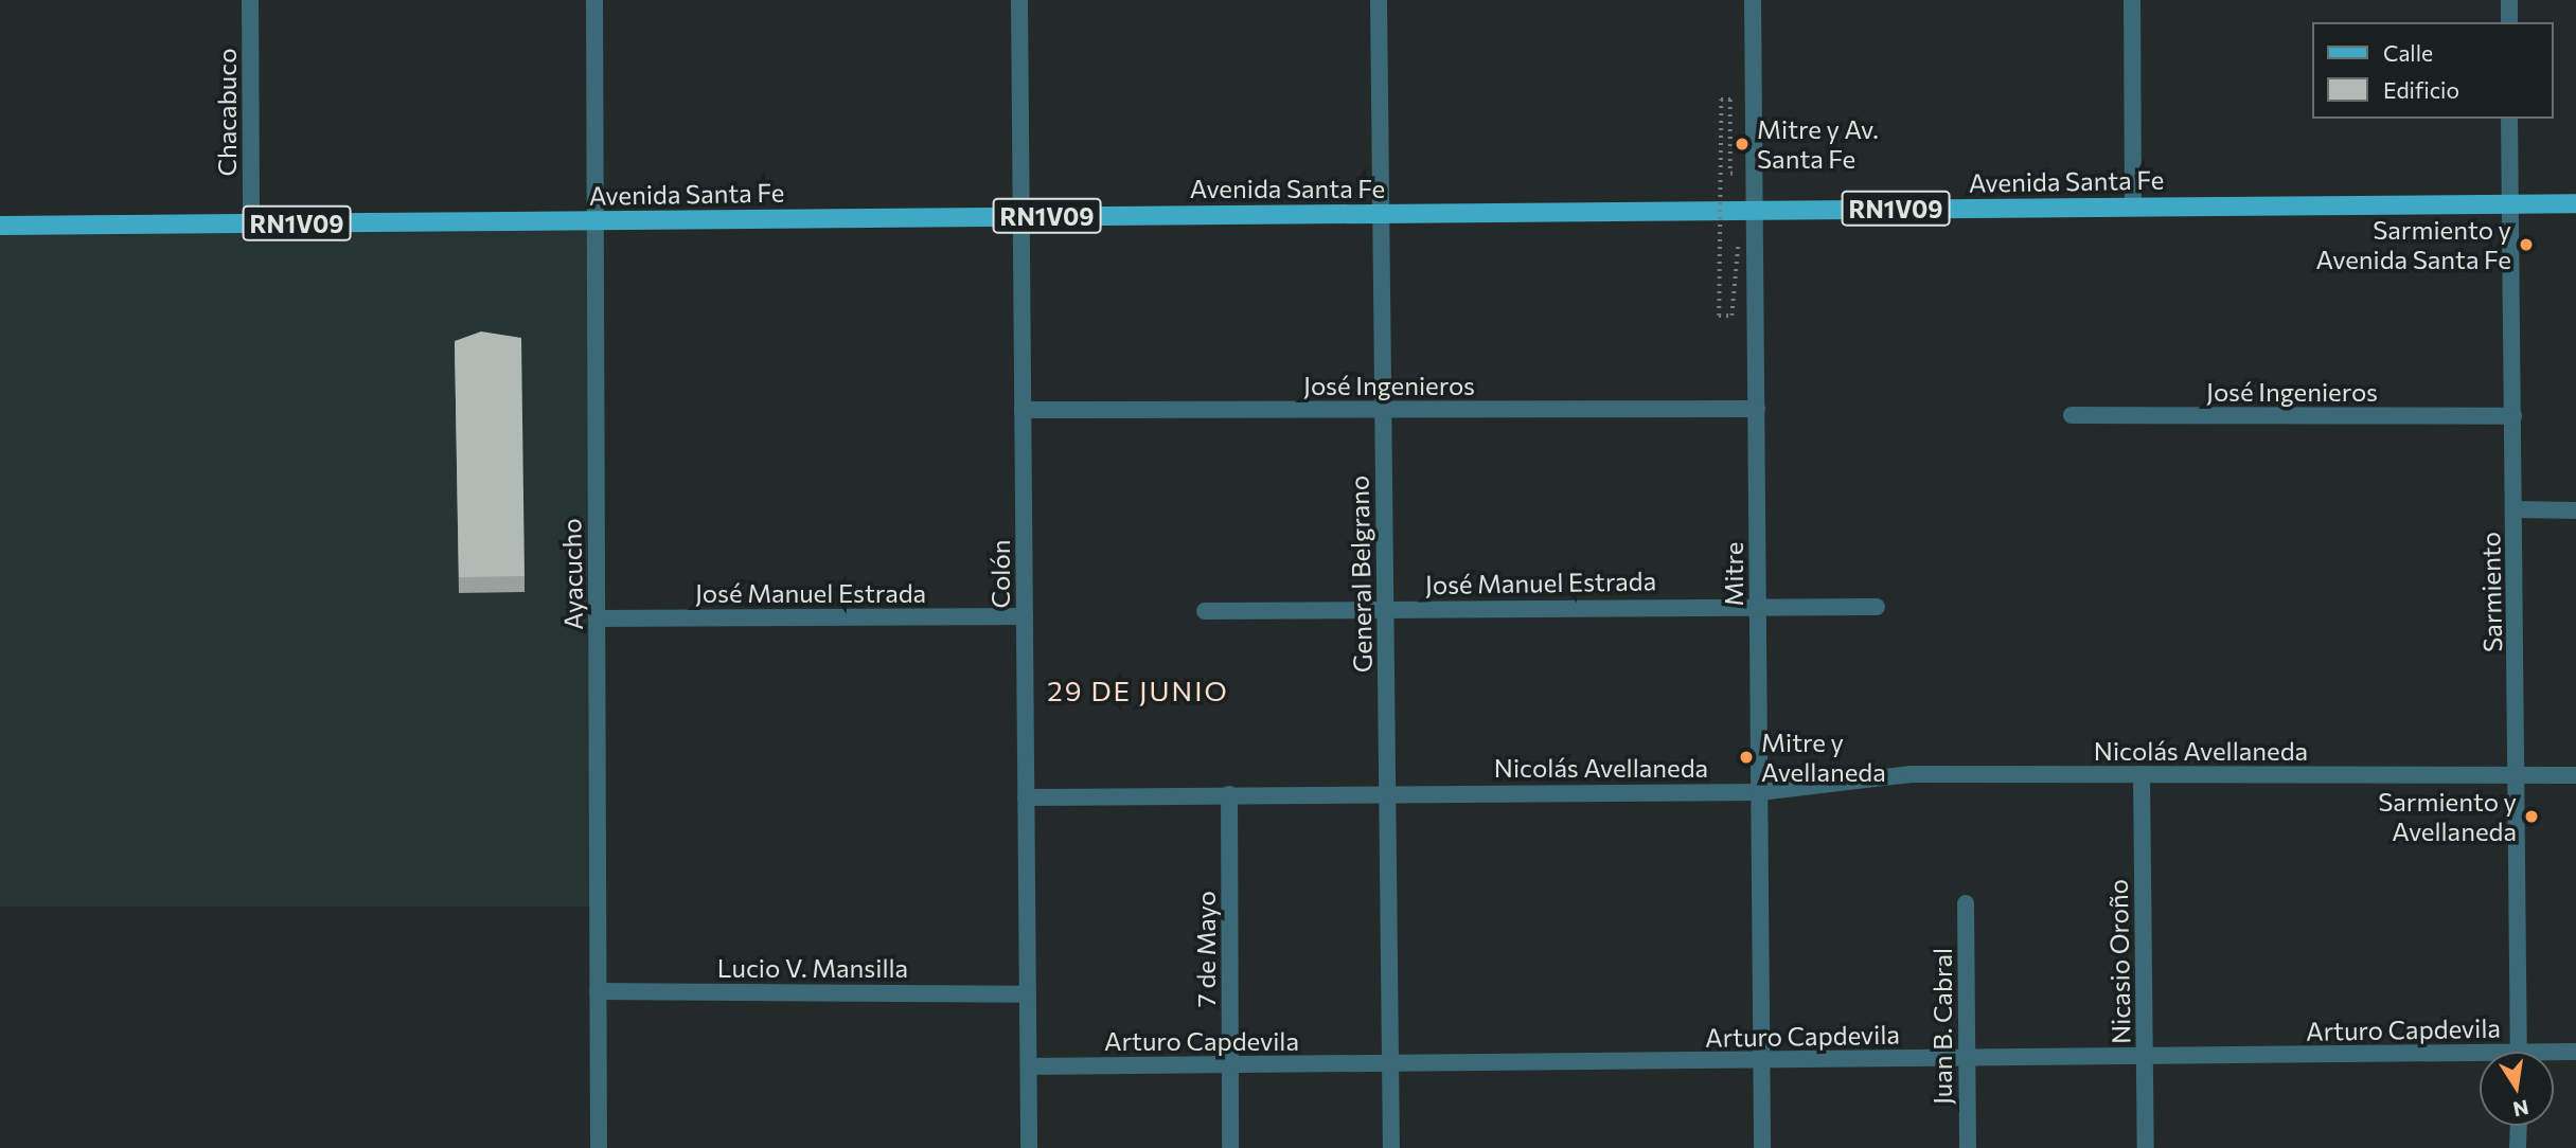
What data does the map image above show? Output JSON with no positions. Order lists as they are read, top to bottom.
{
  "streets": {
    "main road": ["Avenida Santa Fe", "RN1V09"],
    "street": [
      "Chacabuco",
      "José Ingenieros",
      "Ayacucho",
      "Colón",
      "General Belgrano",
      "Mitre",
      "José Manuel Estrada",
      "Sarmiento",
      "Nicolás Avellaneda",
      "7 de Mayo",
      "Nicasio Oroño",
      "Lucio V. Mansilla",
      "Juan B. Cabral",
      "Arturo Capdevila"
    ]
  },
  "crossings": [
    ["Chacabuco", "Avenida Santa Fe"],
    ["Avenida Santa Fe", "Ayacucho"],
    ["Avenida Santa Fe", "Colón"],
    ["Avenida Santa Fe", "General Belgrano"],
    ["Avenida Santa Fe", "Mitre"],
    ["Avenida Santa Fe", "Sarmiento"],
    ["José Ingenieros", "Colón"],
    ["José Ingenieros", "General Belgrano"],
    ["José Ingenieros", "Mitre"],
    ["José Ingenieros", "Sarmiento"],
    ["Ayacucho", "José Manuel Estrada"],
    ["Ayacucho", "Lucio V. Mansilla"],
    ["Colón", "José Manuel Estrada"],
    ["Colón", "Nicolás Avellaneda"],
    ["Colón", "Lucio V. Mansilla"],
    ["Colón", "Arturo Capdevila"],
    ["General Belgrano", "José Manuel Estrada"],
    ["General Belgrano", "Nicolás Avellaneda"],
    ["General Belgrano", "Arturo Capdevila"],
    ["Mitre", "José Manuel Estrada"],
    ["Mitre", "Nicolás Avellaneda"],
    ["Mitre", "Arturo Capdevila"],
    ["Sarmiento", "Nicolás Avellaneda"],
    ["Nicolás Avellaneda", "7 de Mayo"],
    ["Nicolás Avellaneda", "Nicasio Oroño"],
    ["7 de Mayo", "Arturo Capdevila"],
    ["Nicasio Oroño", "Arturo Capdevila"],
    ["Juan B. Cabral", "Arturo Capdevila"]
  ],
  "districts": ["29 DE JUNIO"],
  "places": [
    "Mitre y Av. Santa Fe",
    "Sarmiento y Avenida Santa Fe",
    "Mitre y Avellaneda",
    "Sarmiento y Avellaneda"
  ],
  "legend": ["Calle", "Edificio"],
  "north": "bottom"
}
